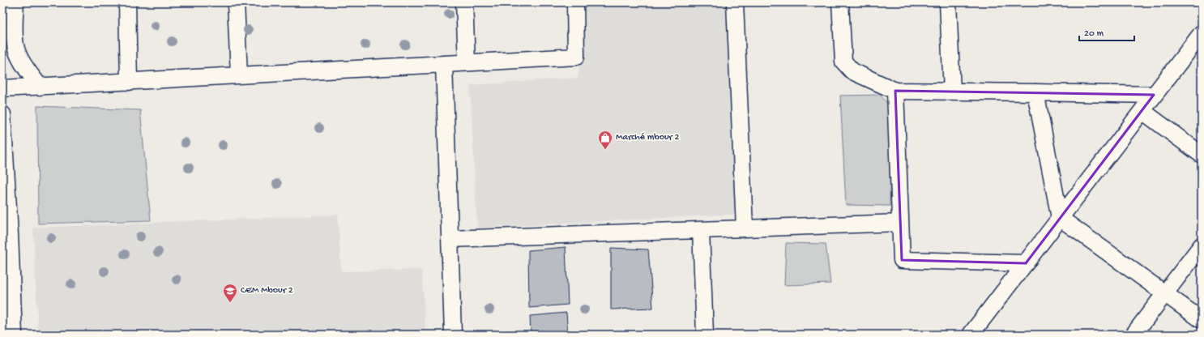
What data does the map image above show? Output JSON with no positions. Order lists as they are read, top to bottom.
{
  "places": {
    "shop": ["Marché mbour 2"],
    "school or university": ["CEM Mbour 2"]
  },
  "scale_bar": "20 m"
}
